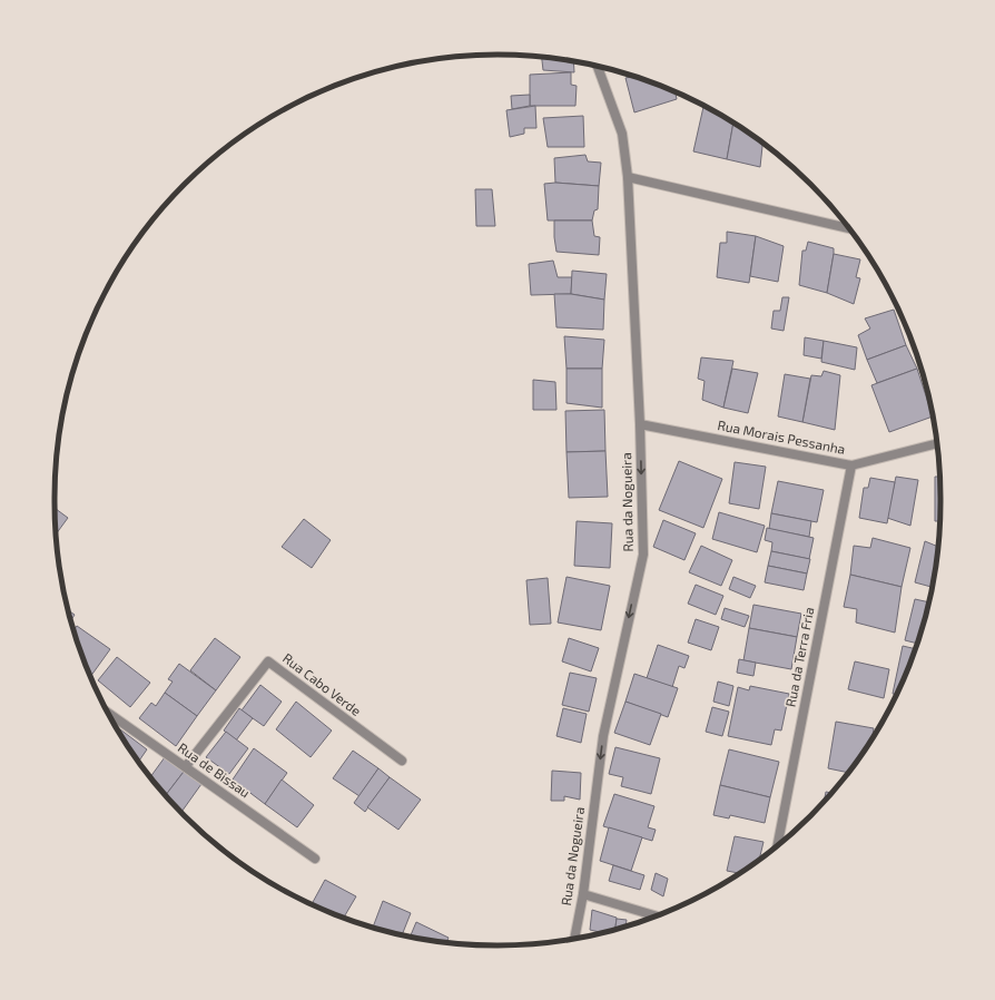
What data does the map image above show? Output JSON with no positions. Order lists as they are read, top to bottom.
{
  "streets": {
    "street": [
      "Rua Morais Pessanha",
      "Rua da Nogueira",
      "Rua da Terra Fria",
      "Rua Cabo Verde",
      "Rua de Bissau"
    ]
  },
  "crossings": [
    ["Rua Morais Pessanha", "Rua da Nogueira"],
    ["Rua Morais Pessanha", "Rua da Terra Fria"],
    ["Rua Cabo Verde", "Rua de Bissau"]
  ],
  "one_way": ["Rua da Nogueira"]
}
